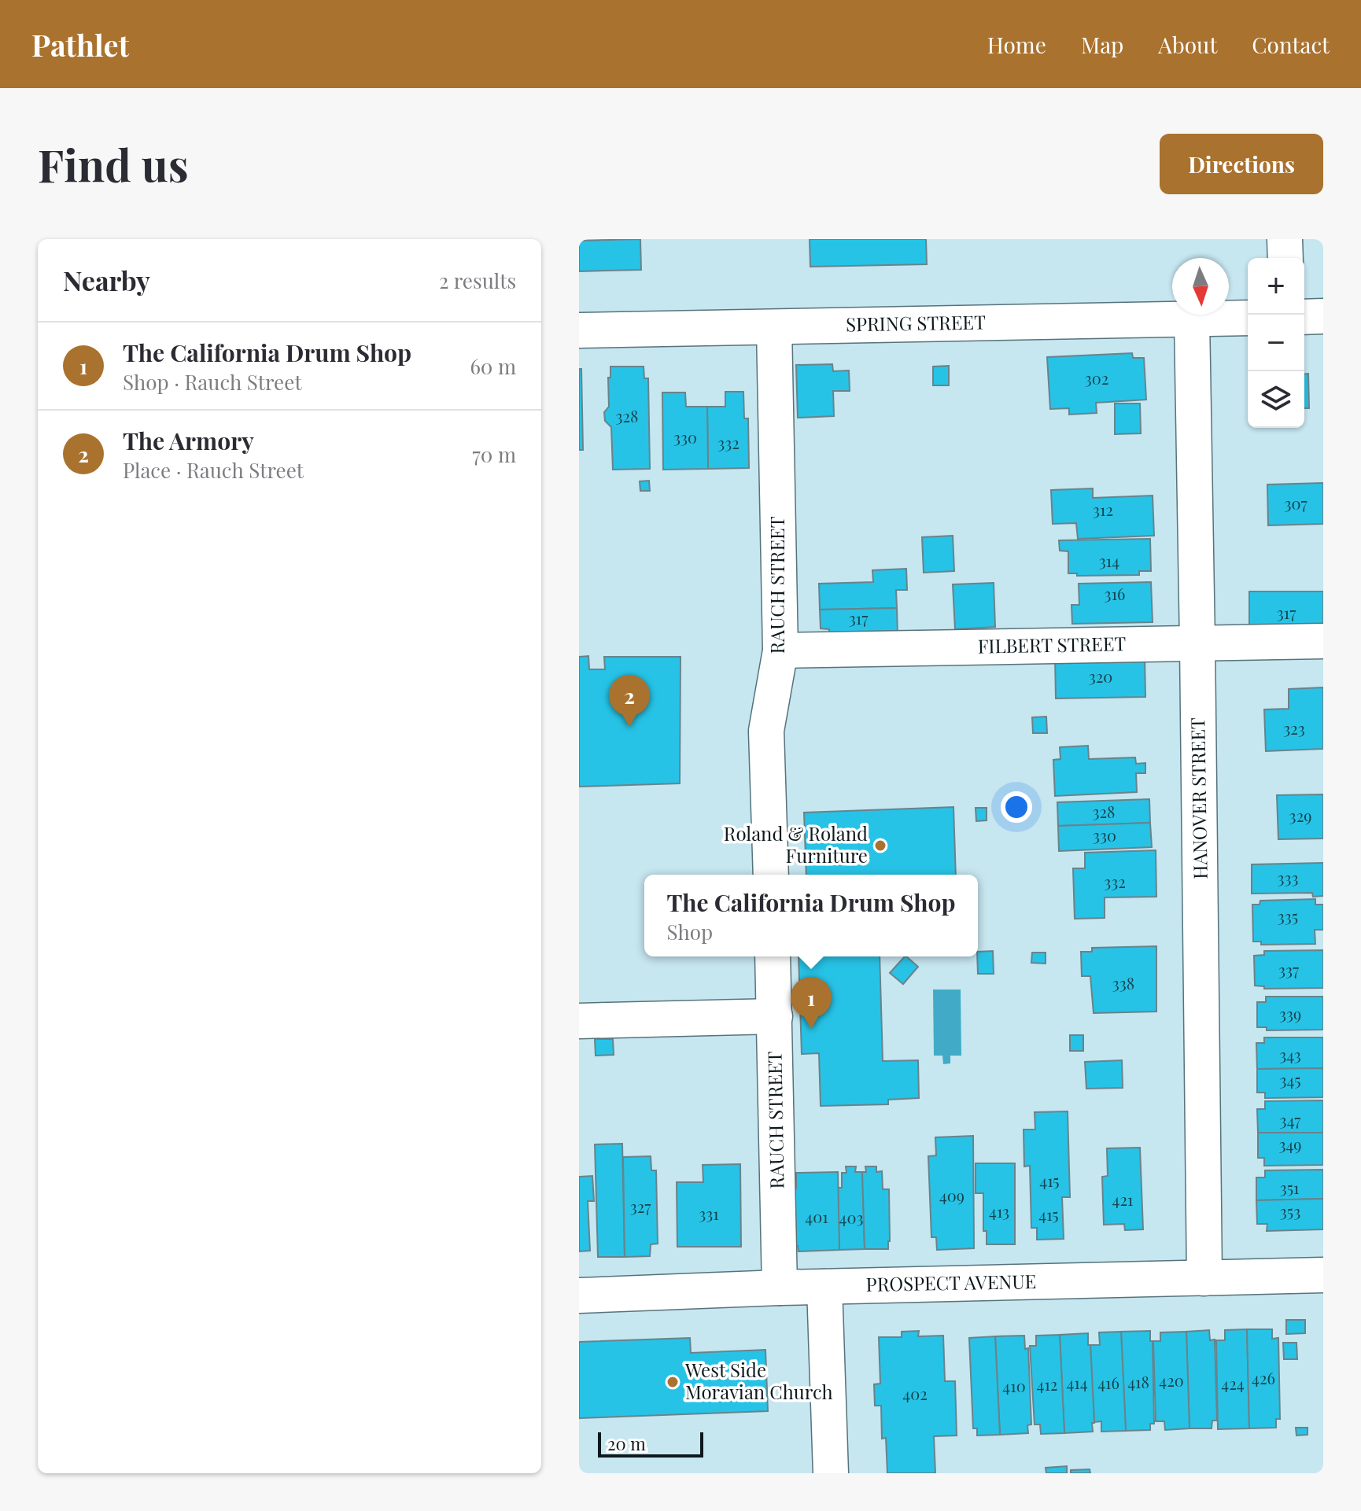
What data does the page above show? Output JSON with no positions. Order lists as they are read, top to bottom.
{
  "streets": {
    "street": [
      "SPRING STREET",
      "RAUCH STREET",
      "FILBERT STREET",
      "HANOVER STREET",
      "PROSPECT AVENUE"
    ]
  },
  "crossings": [
    ["SPRING STREET", "RAUCH STREET"],
    ["SPRING STREET", "HANOVER STREET"],
    ["RAUCH STREET", "FILBERT STREET"],
    ["RAUCH STREET", "PROSPECT AVENUE"],
    ["FILBERT STREET", "HANOVER STREET"],
    ["HANOVER STREET", "PROSPECT AVENUE"]
  ],
  "places": ["Roland & Roland Furniture", "West Side Moravian Church"],
  "house_numbers": [
    "302",
    "328",
    "330",
    "332",
    "307",
    "312",
    "314",
    "316",
    "317",
    "317",
    "320",
    "323",
    "328",
    "329",
    "330",
    "333",
    "332",
    "335",
    "337",
    "338",
    "339",
    "343",
    "345",
    "347",
    "349",
    "415",
    "351",
    "409",
    "421",
    "327",
    "413",
    "353",
    "331",
    "415",
    "401",
    "403",
    "426",
    "420",
    "418",
    "414",
    "416",
    "424",
    "412",
    "410",
    "402"
  ],
  "scale_bar": "20 m",
  "north": "bottom",
  "page": {
    "header": "Pathlet",
    "nav": [
      "Home",
      "Map",
      "About",
      "Contact"
    ],
    "buttons": "Directions",
    "title": "Find us",
    "heading": ["Nearby", "2 results"],
    "map_buttons": ["+", "−"],
    "list": [
      {
        "mark": "1",
        "name": "The California Drum Shop",
        "note": "Shop · Rauch Street",
        "value": "60 m"
      },
      {
        "mark": "2",
        "name": "The Armory",
        "note": "Place · Rauch Street",
        "value": "70 m"
      }
    ],
    "pins": ["2", "1"],
    "popup": ["The California Drum Shop", "Shop"],
    "scale": "20 m"
  }
}
